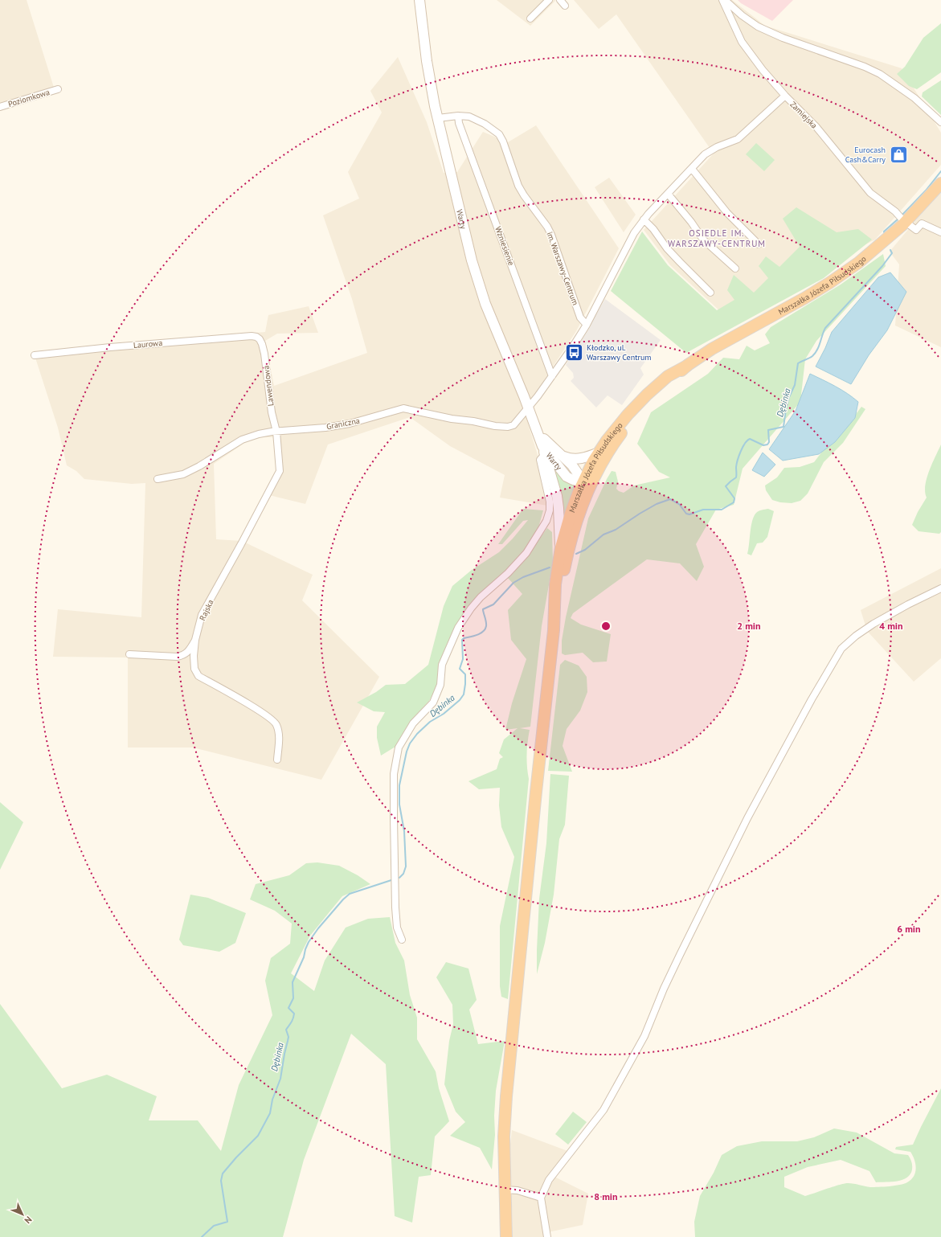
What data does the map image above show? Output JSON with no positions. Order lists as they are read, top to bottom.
{
  "streets": {
    "highway": ["Marszałka Józefa Piłsudskiego"],
    "main road": ["Warty"],
    "street": [
      "Poziomkowa",
      "Zamiejska",
      "Wzniesienie",
      "im. Warszawy-Centrum",
      "Laurowa",
      "Lawendowa",
      "Graniczna",
      "Rajska"
    ]
  },
  "crossings": [
    ["Warty", "im. Warszawy-Centrum"],
    ["Warty", "Marszałka Józefa Piłsudskiego"],
    ["Warty", "Graniczna"],
    ["Wzniesienie", "im. Warszawy-Centrum"],
    ["Laurowa", "Lawendowa"],
    ["Lawendowa", "Graniczna"],
    ["Lawendowa", "Rajska"],
    ["Graniczna", "Rajska"]
  ],
  "districts": ["OSIEDLE IM. WARSZAWY-CENTRUM"],
  "water": ["Dębinka"],
  "places": {
    "shop": ["Eurocash Cash&Carry"],
    "bus stop": ["Kłodzko, ul. Warszawy Centrum"]
  },
  "north": "bottom right",
  "rings": [
    "2 min",
    "4 min",
    "6 min",
    "8 min"
  ]
}
